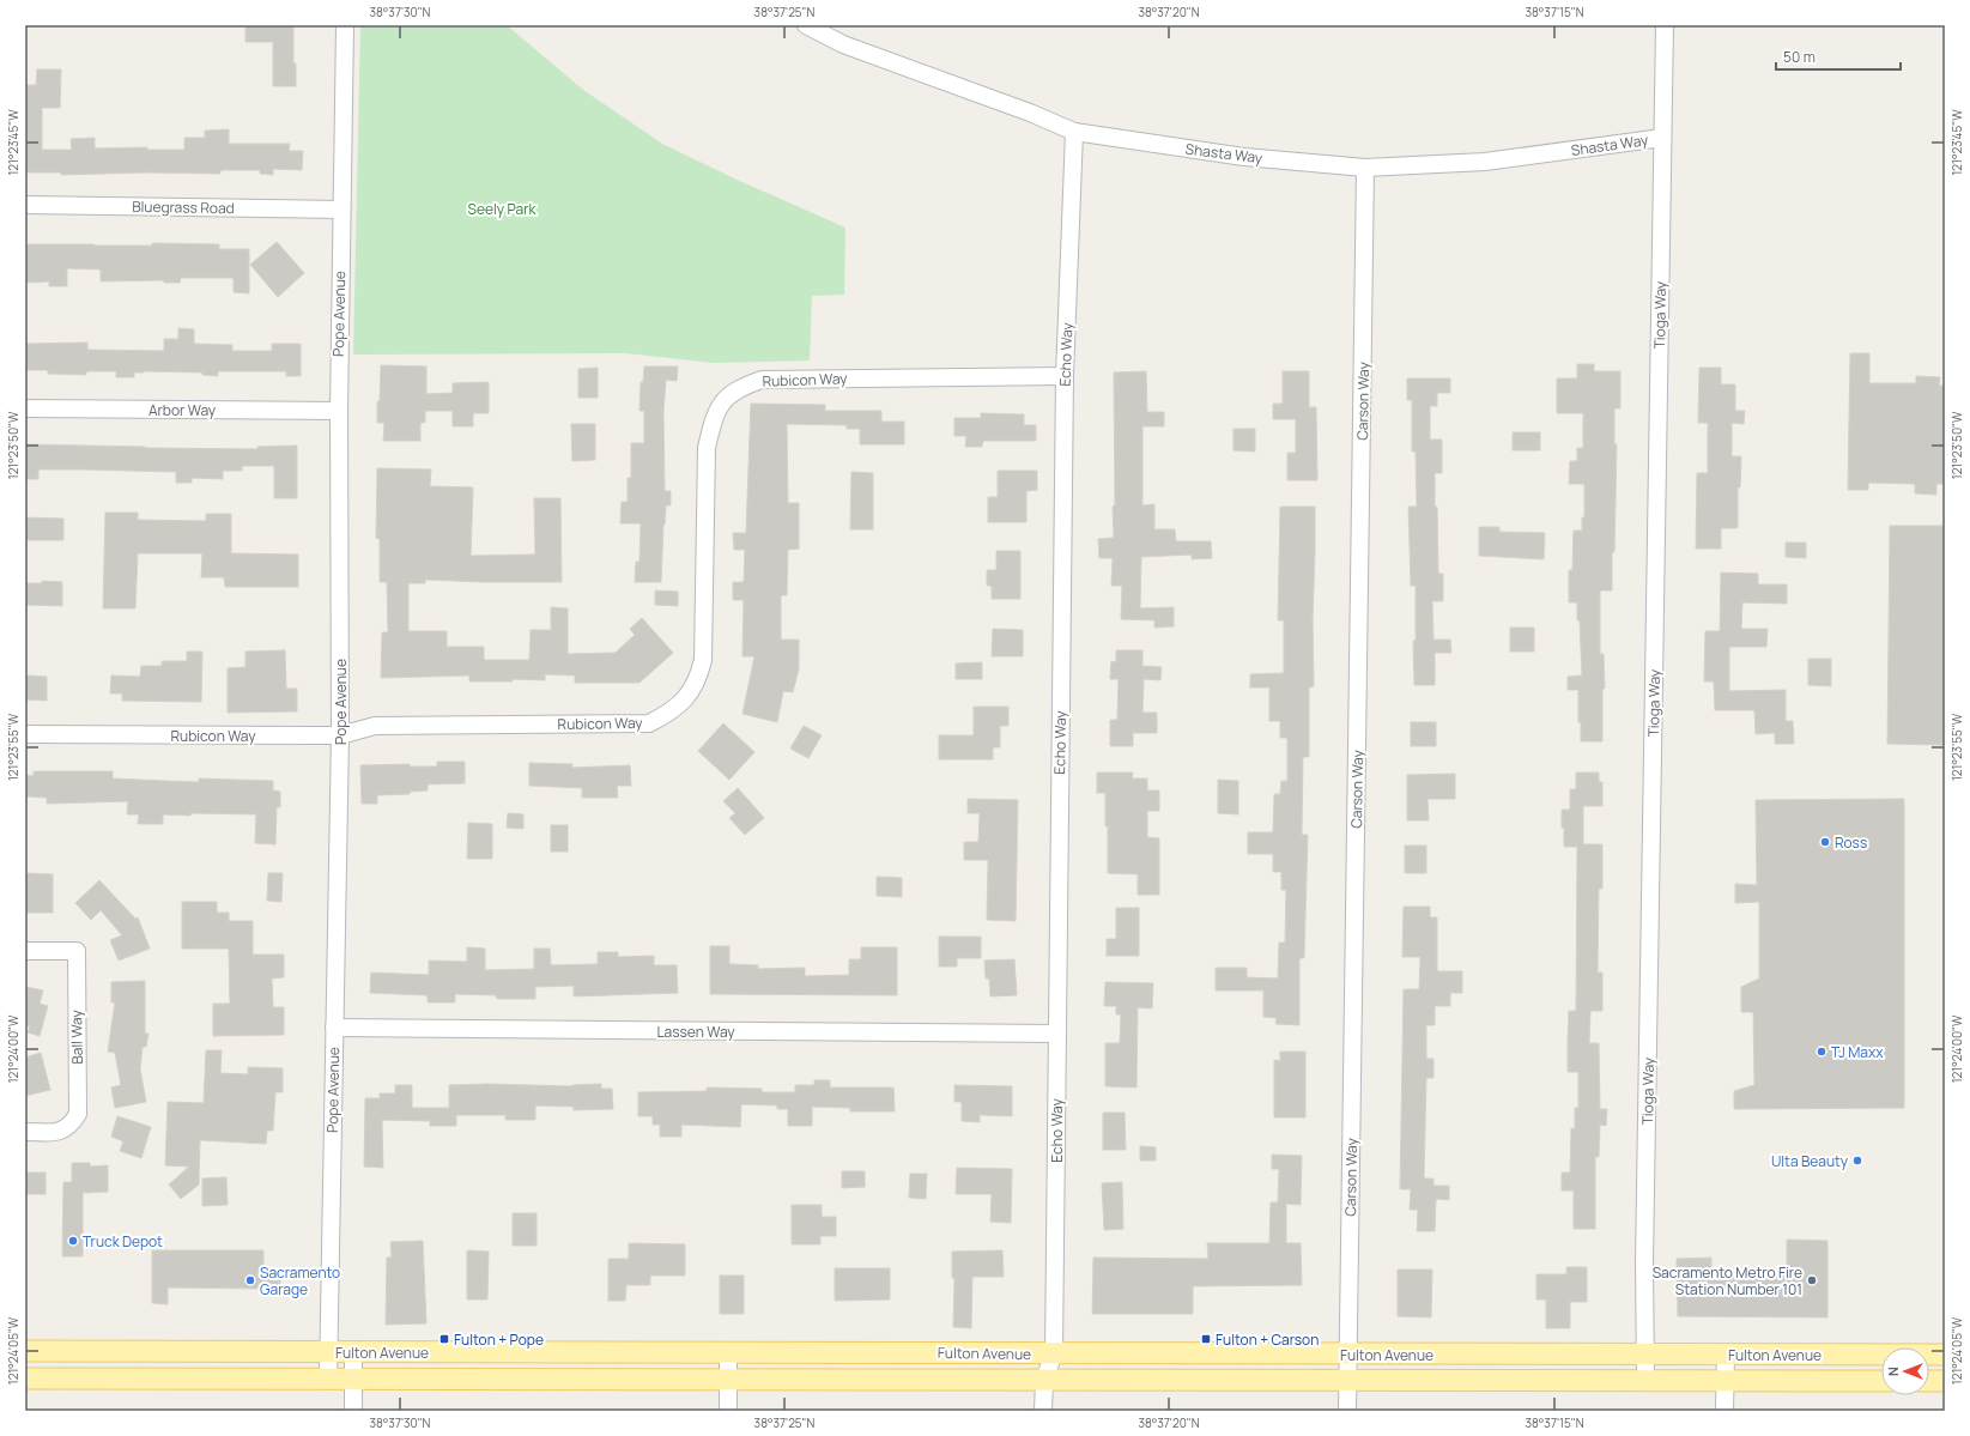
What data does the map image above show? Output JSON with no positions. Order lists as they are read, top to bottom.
{
  "streets": {
    "main road": ["Fulton Avenue"],
    "street": [
      "Shasta Way",
      "Bluegrass Road",
      "Pope Avenue",
      "Tioga Way",
      "Echo Way",
      "Rubicon Way",
      "Carson Way",
      "Arbor Way",
      "Lassen Way",
      "Ball Way"
    ]
  },
  "crossings": [
    ["Shasta Way", "Tioga Way"],
    ["Shasta Way", "Echo Way"],
    ["Shasta Way", "Carson Way"],
    ["Bluegrass Road", "Pope Avenue"],
    ["Pope Avenue", "Rubicon Way"],
    ["Pope Avenue", "Arbor Way"],
    ["Pope Avenue", "Lassen Way"],
    ["Pope Avenue", "Fulton Avenue"],
    ["Tioga Way", "Fulton Avenue"],
    ["Echo Way", "Rubicon Way"],
    ["Echo Way", "Lassen Way"],
    ["Echo Way", "Fulton Avenue"],
    ["Carson Way", "Fulton Avenue"]
  ],
  "parks": ["Seely Park"],
  "places": {
    "other": [
      "Ross",
      "TJ Maxx",
      "Ulta Beauty",
      "Truck Depot",
      "Sacramento Garage",
      "Sacramento Metro Fire Station Number 101"
    ],
    "transit": ["Fulton + Pope", "Fulton + Carson"]
  },
  "scale_bar": "50 m",
  "north": "left",
  "coordinates": [
    "38°37'30\"N",
    "38°37'25\"N",
    "38°37'20\"N",
    "38°37'15\"N",
    "121°23'45\"W",
    "121°23'50\"W",
    "121°23'55\"W",
    "121°24'00\"W",
    "121°24'05\"W"
  ]
}
